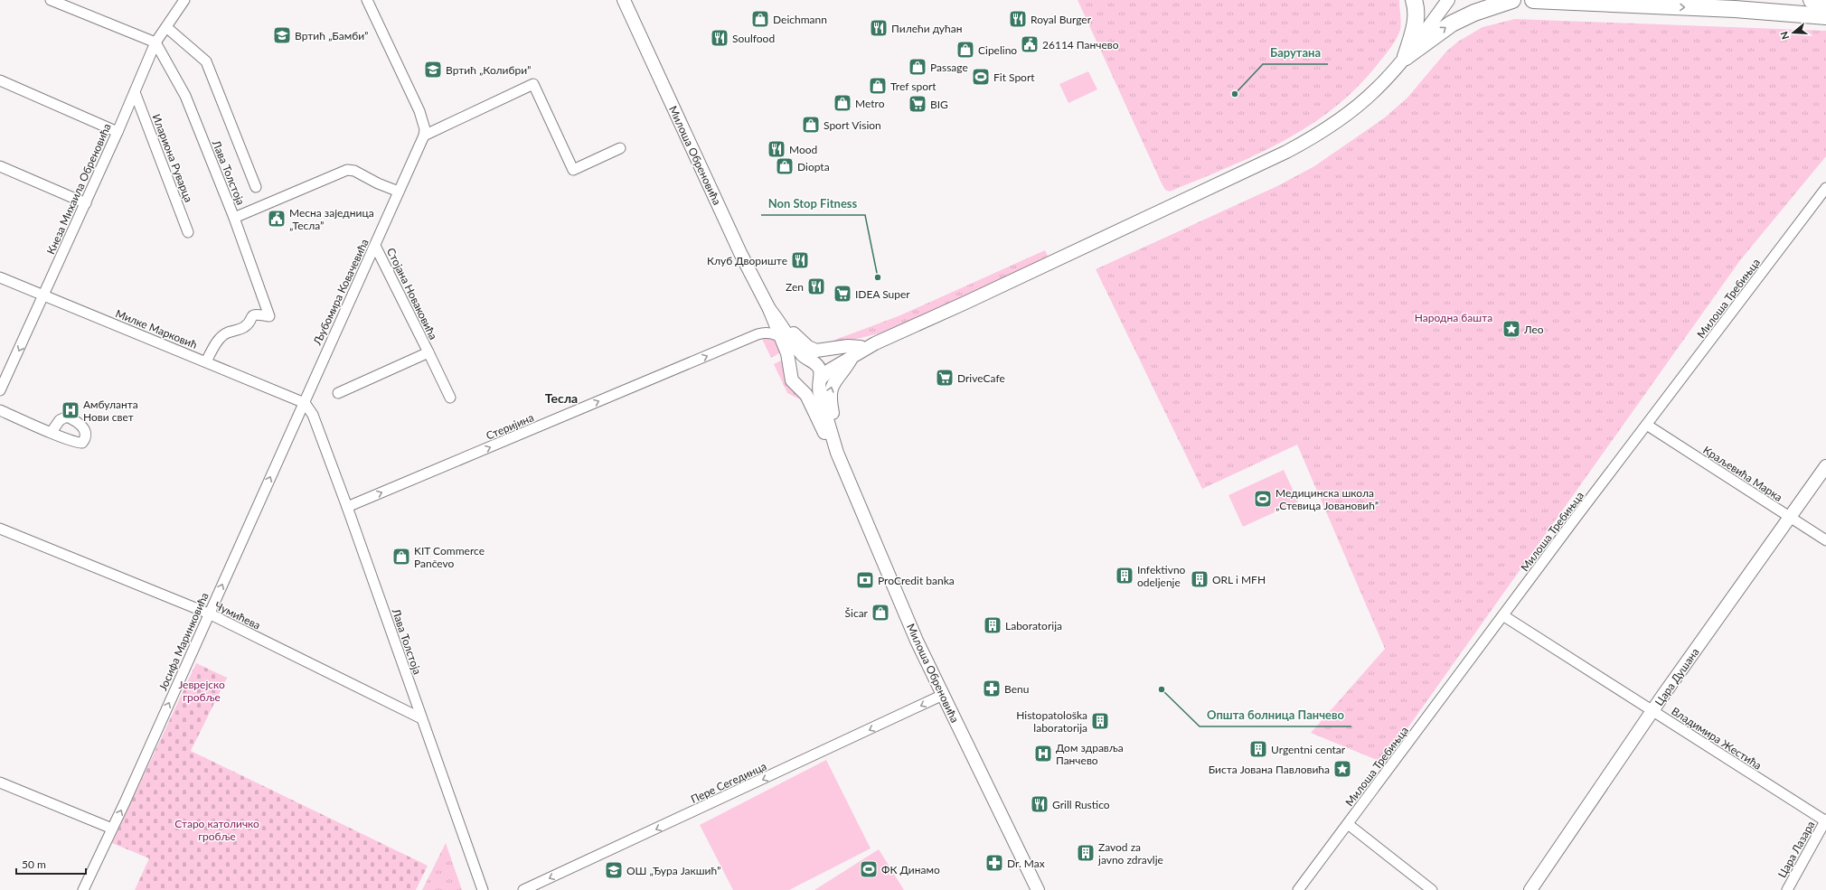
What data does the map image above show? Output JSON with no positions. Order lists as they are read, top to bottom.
{
  "streets": {
    "street": [
      "Милоша Обреновића",
      "Илариона Руварца",
      "Лава Толстоја",
      "Кнеза Михаила Обреновића",
      "Љубомира Ковачевића",
      "Стојана Новаковића",
      "Милоша Требињца",
      "Милке Марковић",
      "Стеријина",
      "Краљевића Марка",
      "Чумићева",
      "Јосифа Маринковића",
      "Цара Душана",
      "Владимира Жестића",
      "Пере Сегединца",
      "Цара Лазара"
    ]
  },
  "crossings": [
    ["Милоша Обреновића", "Пере Сегединца"],
    ["Илариона Руварца", "Кнеза Михаила Обреновића"],
    ["Лава Толстоја", "Кнеза Михаила Обреновића"],
    ["Лава Толстоја", "Љубомира Ковачевића"],
    ["Лава Толстоја", "Милке Марковић"],
    ["Лава Толстоја", "Стеријина"],
    ["Лава Толстоја", "Чумићева"],
    ["Лава Толстоја", "Јосифа Маринковића"],
    ["Кнеза Михаила Обреновића", "Милке Марковић"],
    ["Љубомира Ковачевића", "Стојана Новаковића"],
    ["Љубомира Ковачевића", "Милке Марковић"],
    ["Љубомира Ковачевића", "Јосифа Маринковића"],
    ["Милоша Требињца", "Краљевића Марка"],
    ["Милоша Требињца", "Владимира Жестића"],
    ["Милке Марковић", "Јосифа Маринковића"],
    ["Краљевића Марка", "Цара Душана"],
    ["Чумићева", "Јосифа Маринковића"],
    ["Цара Душана", "Владимира Жестића"],
    ["Владимира Жестића", "Цара Лазара"]
  ],
  "one_way": ["Стеријина", "Јосифа Маринковића", "Пере Сегединца"],
  "districts": ["Тесла"],
  "parks": ["Народна башта", "Јеврејско гробље", "Старо католичко гробље"],
  "places": {
    "shop": [
      "Deichmann",
      "Cipelino",
      "Passage",
      "Tref sport",
      "Metro",
      "Sport Vision",
      "Diopta",
      "KIT Commerce Pančevo",
      "Šicar"
    ],
    "restaurant": [
      "Royal Burger",
      "Пилећи дућан",
      "Soulfood",
      "Mood",
      "Клуб Двориште",
      "Zen",
      "Grill Rustico"
    ],
    "school or university": ["Вртић „Бамби”", "Вртић „Колибри”", "ОШ „Ђура Јакшић”"],
    "public building": ["26114 Панчево", "Месна заједница „Тесла”"],
    "sports": ["Fit Sport", "Медицинска школа „Стевица Јовановић”", "ФК Динамо"],
    "other": ["Барутана", "Non Stop Fitness", "Општа болница Панчево"],
    "supermarket": ["BIG", "IDEA Super", "DriveCafe"],
    "place": ["Лео", "Биста Јована Павловића"],
    "hospital": ["Амбуланта Нови свет", "Дом здравља Панчево"],
    "building": [
      "Infektivno odeljenje",
      "ORL i MFH",
      "Laboratorija",
      "Histopatološka laboratorija",
      "Urgentni centar",
      "Zavod za javno zdravlje"
    ],
    "bank": ["ProCredit banka"],
    "pharmacy": ["Benu", "Dr. Max"]
  },
  "scale_bar": "50 m",
  "north": "left"
}
